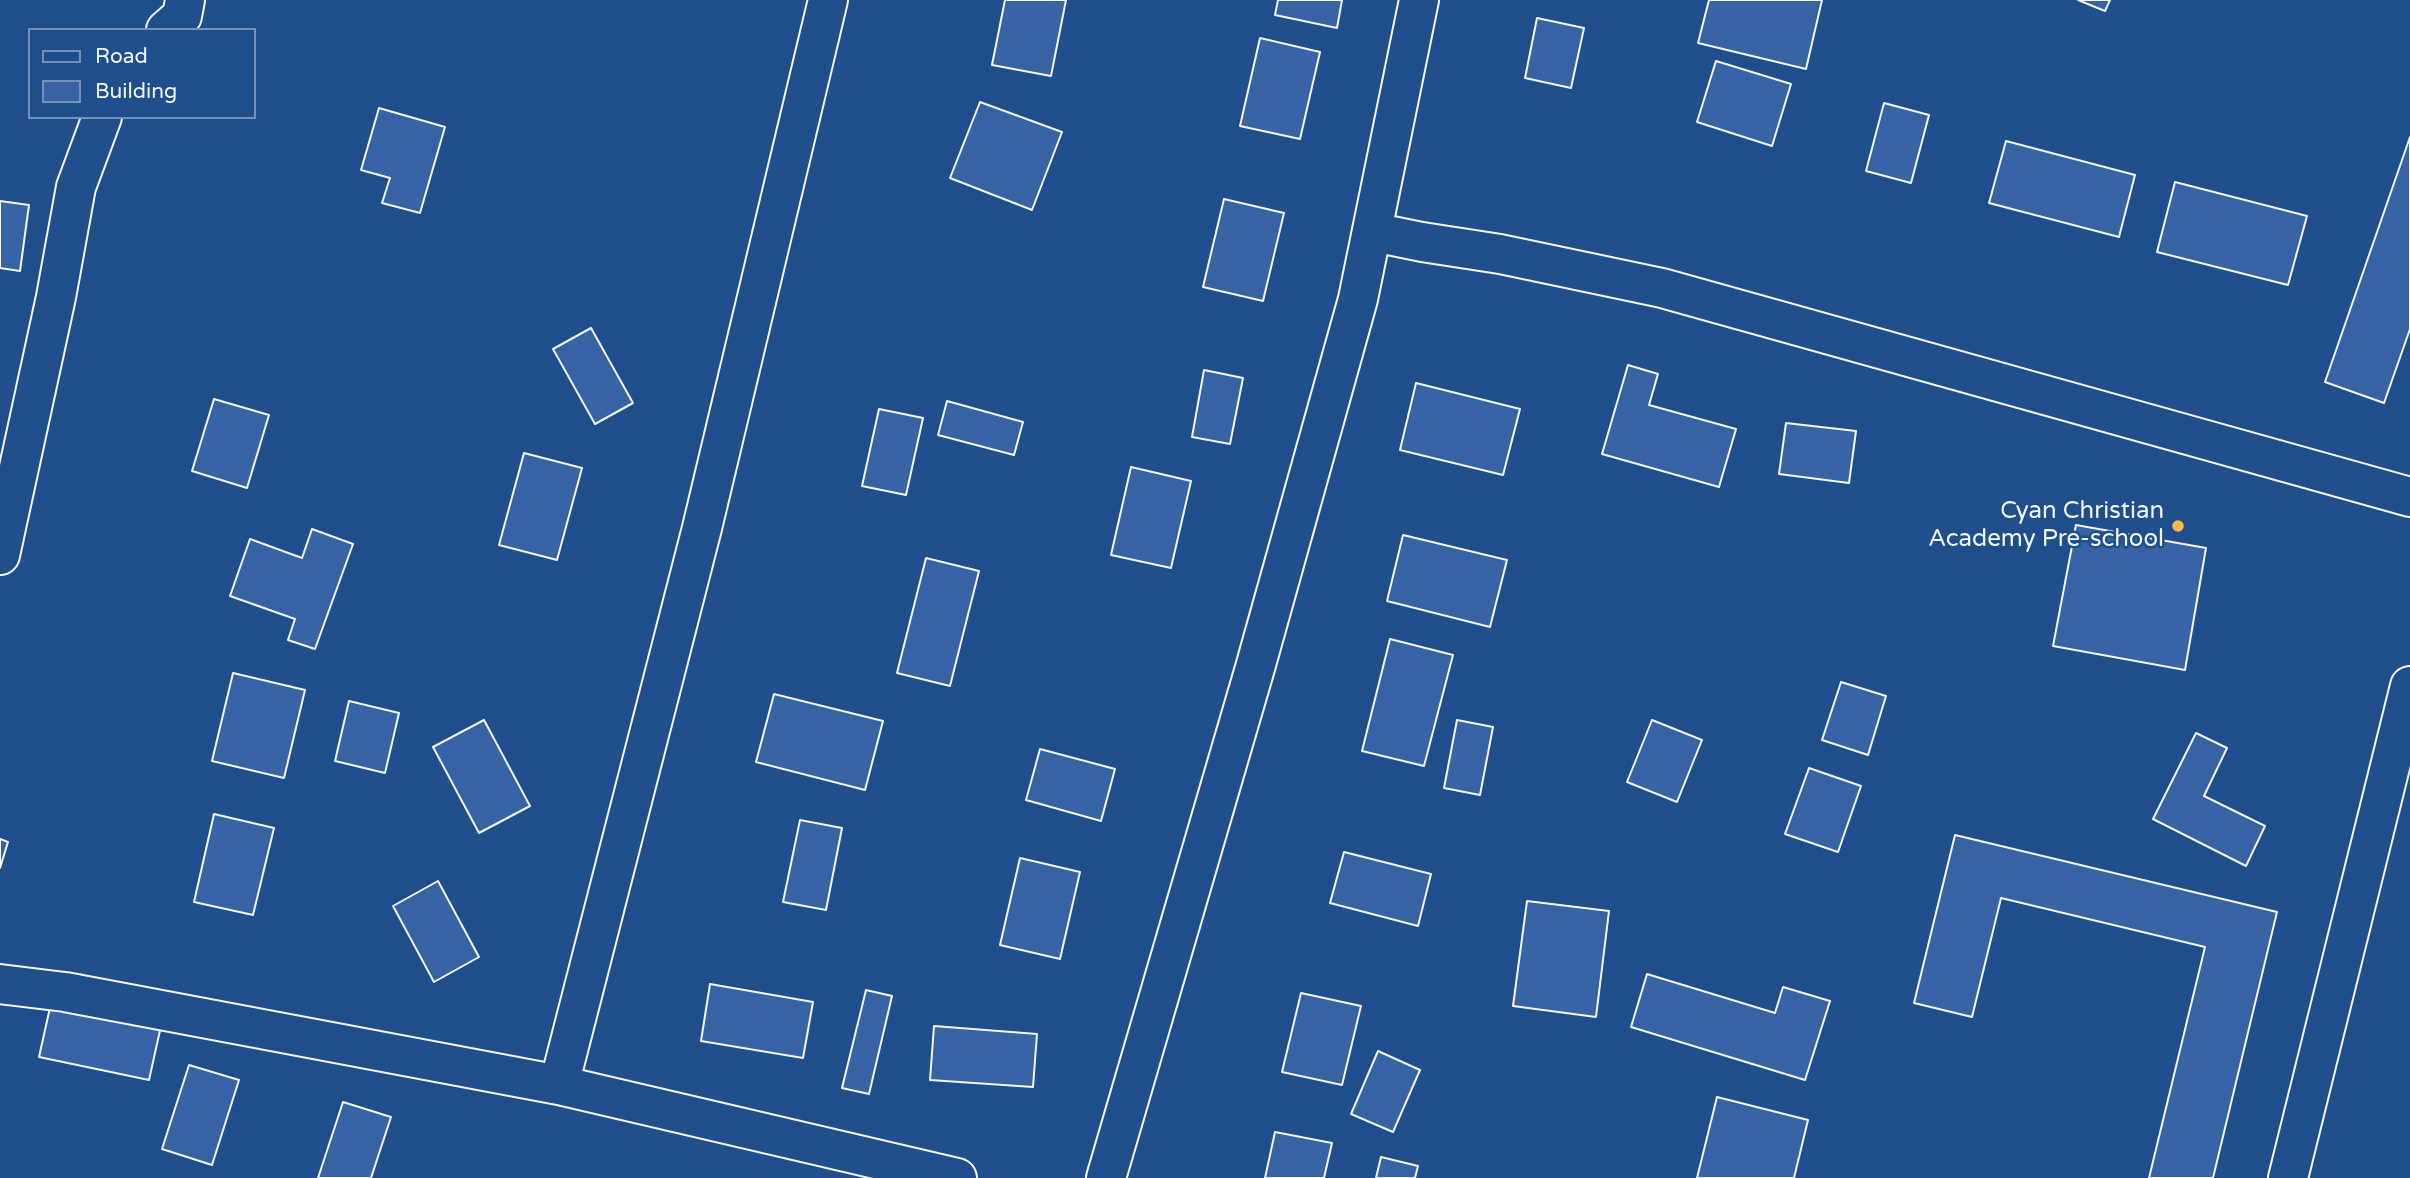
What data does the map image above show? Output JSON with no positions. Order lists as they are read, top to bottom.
{
  "places": ["Cyan Christian Academy Pre-school"],
  "legend": ["Road", "Building"]
}
